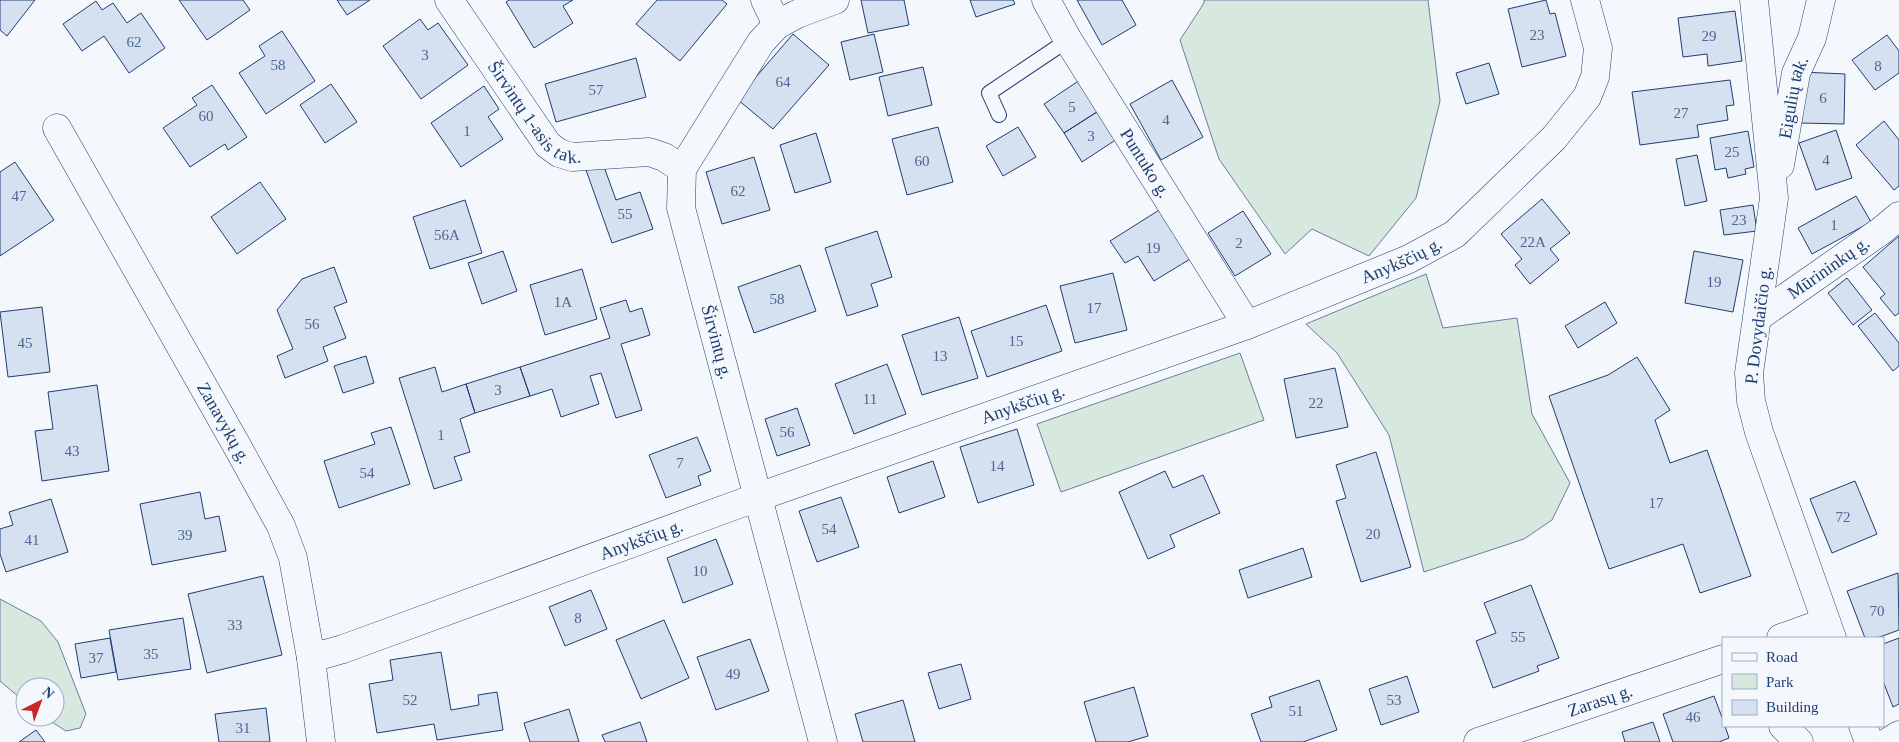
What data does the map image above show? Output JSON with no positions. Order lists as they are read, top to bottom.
{
  "streets": {
    "street": [
      "Eigulių tak.",
      "Širvintų 1-asis tak.",
      "Puntuko g.",
      "Anykščių g.",
      "Mūrininkų g.",
      "P. Dovydaičio g.",
      "Širvintų g.",
      "Zanavykų g.",
      "Zarasų g."
    ]
  },
  "crossings": [
    ["Eigulių tak.", "P. Dovydaičio g."],
    ["Širvintų 1-asis tak.", "Širvintų g."],
    ["Puntuko g.", "Anykščių g."],
    ["Anykščių g.", "Širvintų g."],
    ["Anykščių g.", "Zanavykų g."],
    ["Mūrininkų g.", "P. Dovydaičio g."]
  ],
  "house_numbers": [
    "23",
    "29",
    "62",
    "3",
    "58",
    "8",
    "64",
    "57",
    "6",
    "5",
    "27",
    "60",
    "4",
    "1",
    "3",
    "25",
    "4",
    "60",
    "62",
    "47",
    "55",
    "23",
    "1",
    "56A",
    "22A",
    "2",
    "19",
    "19",
    "58",
    "1A",
    "17",
    "56",
    "15",
    "45",
    "13",
    "3",
    "11",
    "22",
    "56",
    "1",
    "43",
    "7",
    "14",
    "54",
    "17",
    "72",
    "54",
    "20",
    "39",
    "41",
    "10",
    "70",
    "8",
    "33",
    "55",
    "35",
    "37",
    "49",
    "52",
    "53",
    "51",
    "46",
    "31"
  ],
  "legend": ["Road", "Park", "Building"],
  "north": "top right"
}
